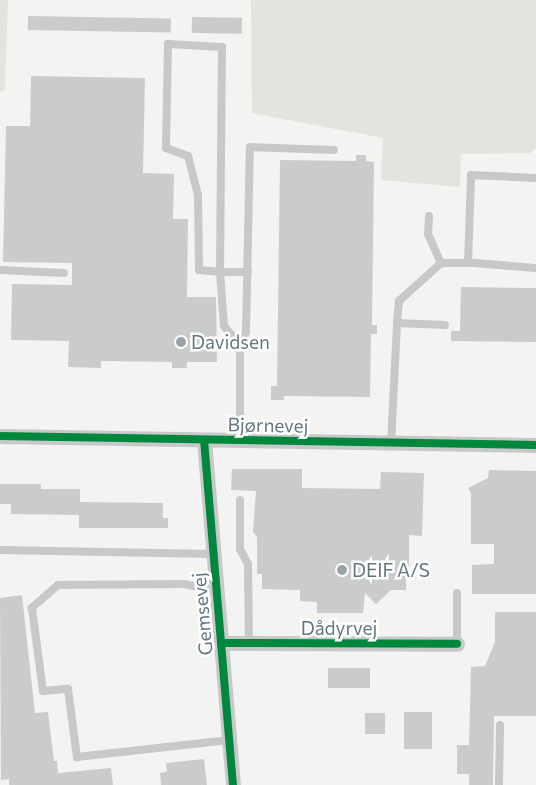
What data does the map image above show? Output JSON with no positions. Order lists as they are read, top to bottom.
{
  "streets": {
    "street": ["Bjørnevej", "Gemsevej", "Dådyrvej"]
  },
  "crossings": [
    ["Bjørnevej", "Gemsevej"],
    ["Gemsevej", "Dådyrvej"]
  ],
  "places": ["Davidsen", "DEIF A/S"]
}
